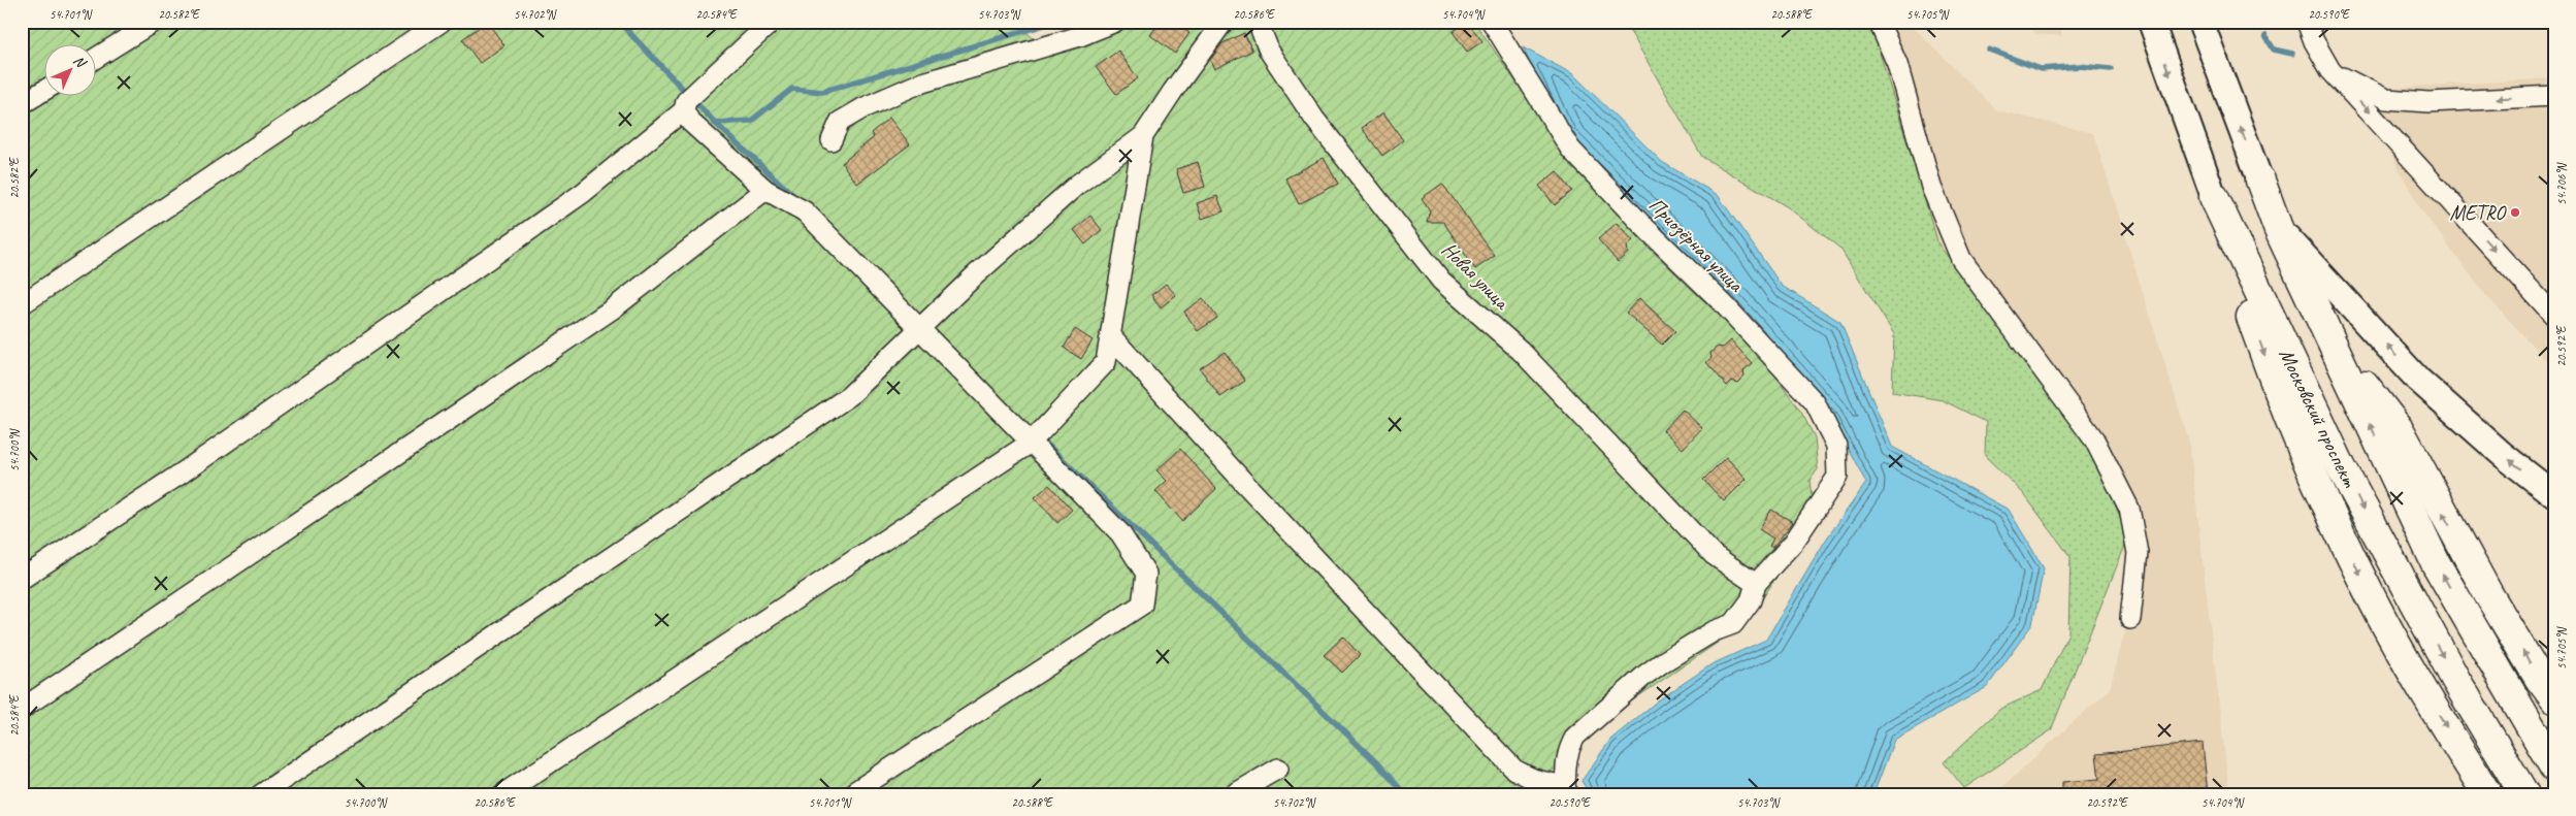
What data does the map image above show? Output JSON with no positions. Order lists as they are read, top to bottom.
{
  "streets": {
    "highway": ["Московский проспект"],
    "street": ["Приозёрная улица", "Новая улица"]
  },
  "crossings": [
    ["Приозёрная улица", "Новая улица"]
  ],
  "places": ["METRO"],
  "north": "top right",
  "coordinates": [
    "54.701°N",
    "20.582°E",
    "54.702°N",
    "20.584°E",
    "54.703°N",
    "20.586°E",
    "54.704°N",
    "20.588°E",
    "54.705°N",
    "20.590°E",
    "54.706°N",
    "20.592°E",
    "54.700°N"
  ]
}
